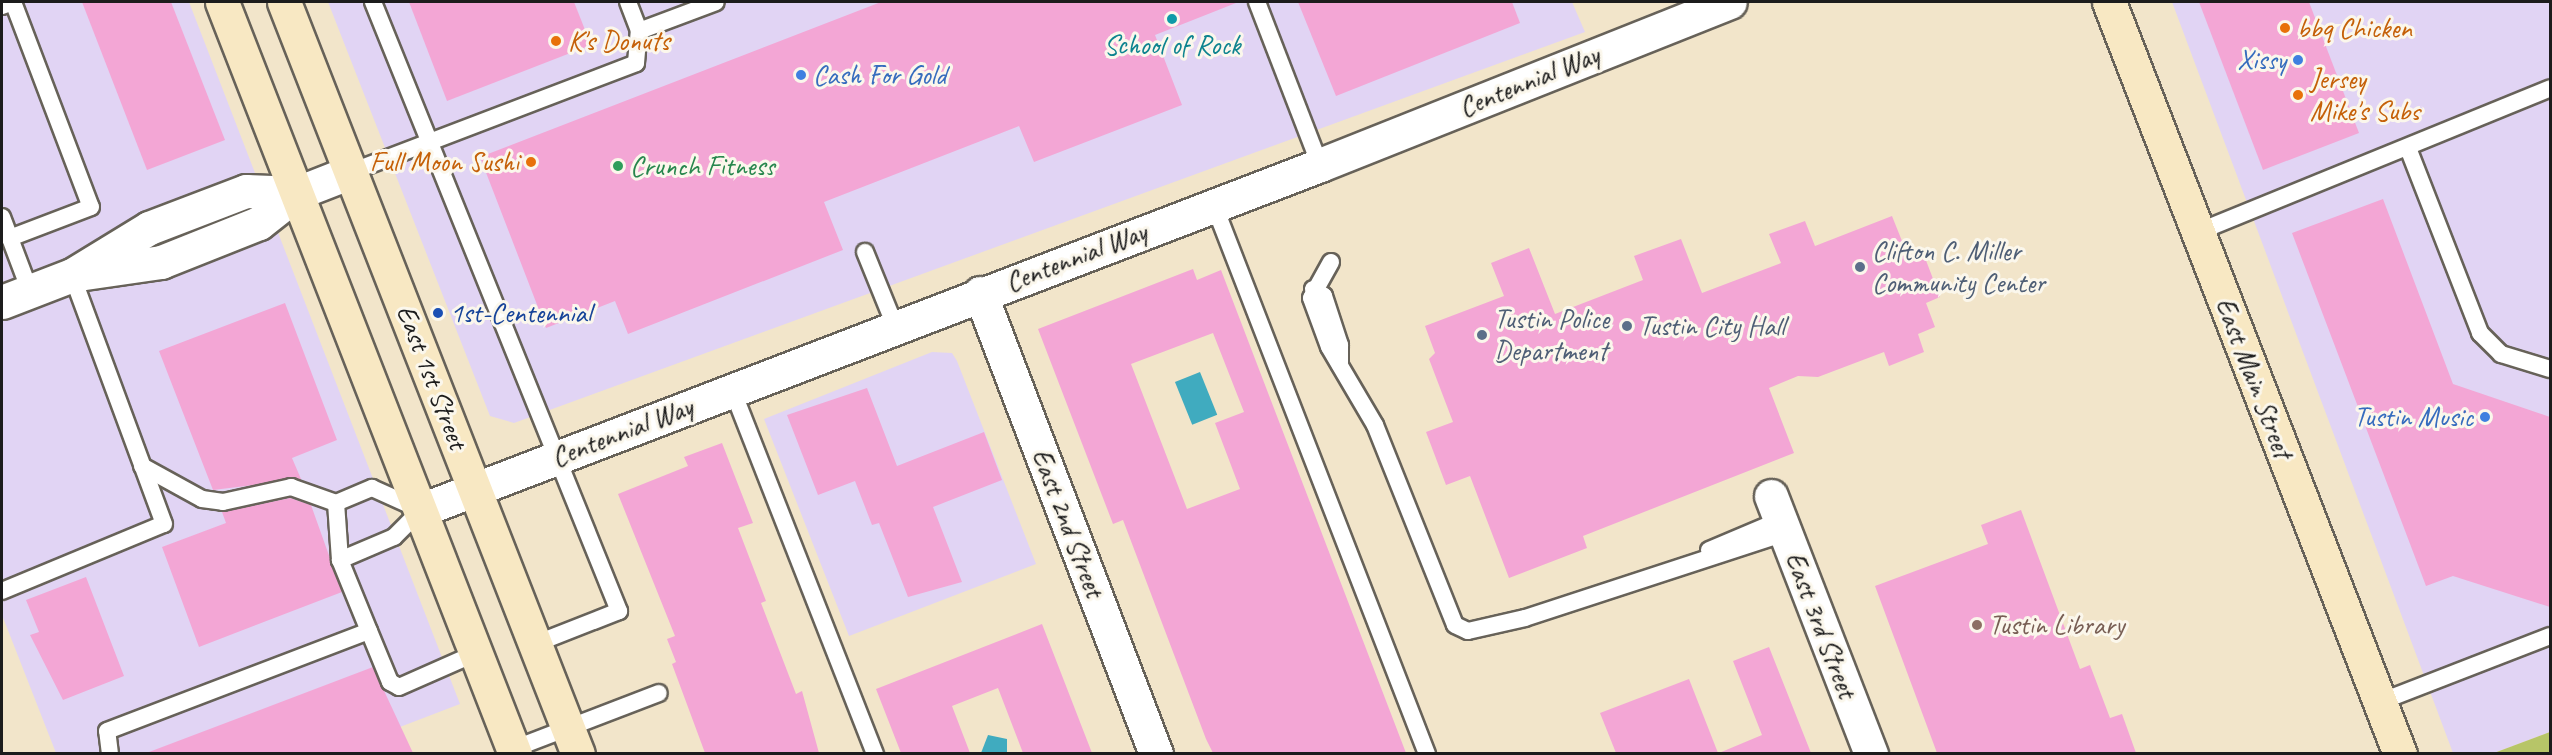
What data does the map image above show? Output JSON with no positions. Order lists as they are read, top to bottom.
{
  "streets": {
    "main road": ["East 1st Street", "East Main Street"],
    "street": ["Centennial Way", "East 2nd Street", "East 3rd Street"]
  },
  "crossings": [
    ["Centennial Way", "East 1st Street"],
    ["Centennial Way", "East 2nd Street"]
  ],
  "places": [
    "School of Rock",
    "bbq Chicken",
    "K's Donuts",
    "Xissy",
    "Cash For Gold",
    "Jersey Mike's Subs",
    "Full Moon Sushi",
    "Crunch Fitness",
    "Clifton C. Miller Community Center",
    "1st-Centennial",
    "Tustin City Hall",
    "Tustin Police Department",
    "Tustin Music",
    "Tustin Library"
  ]
}
